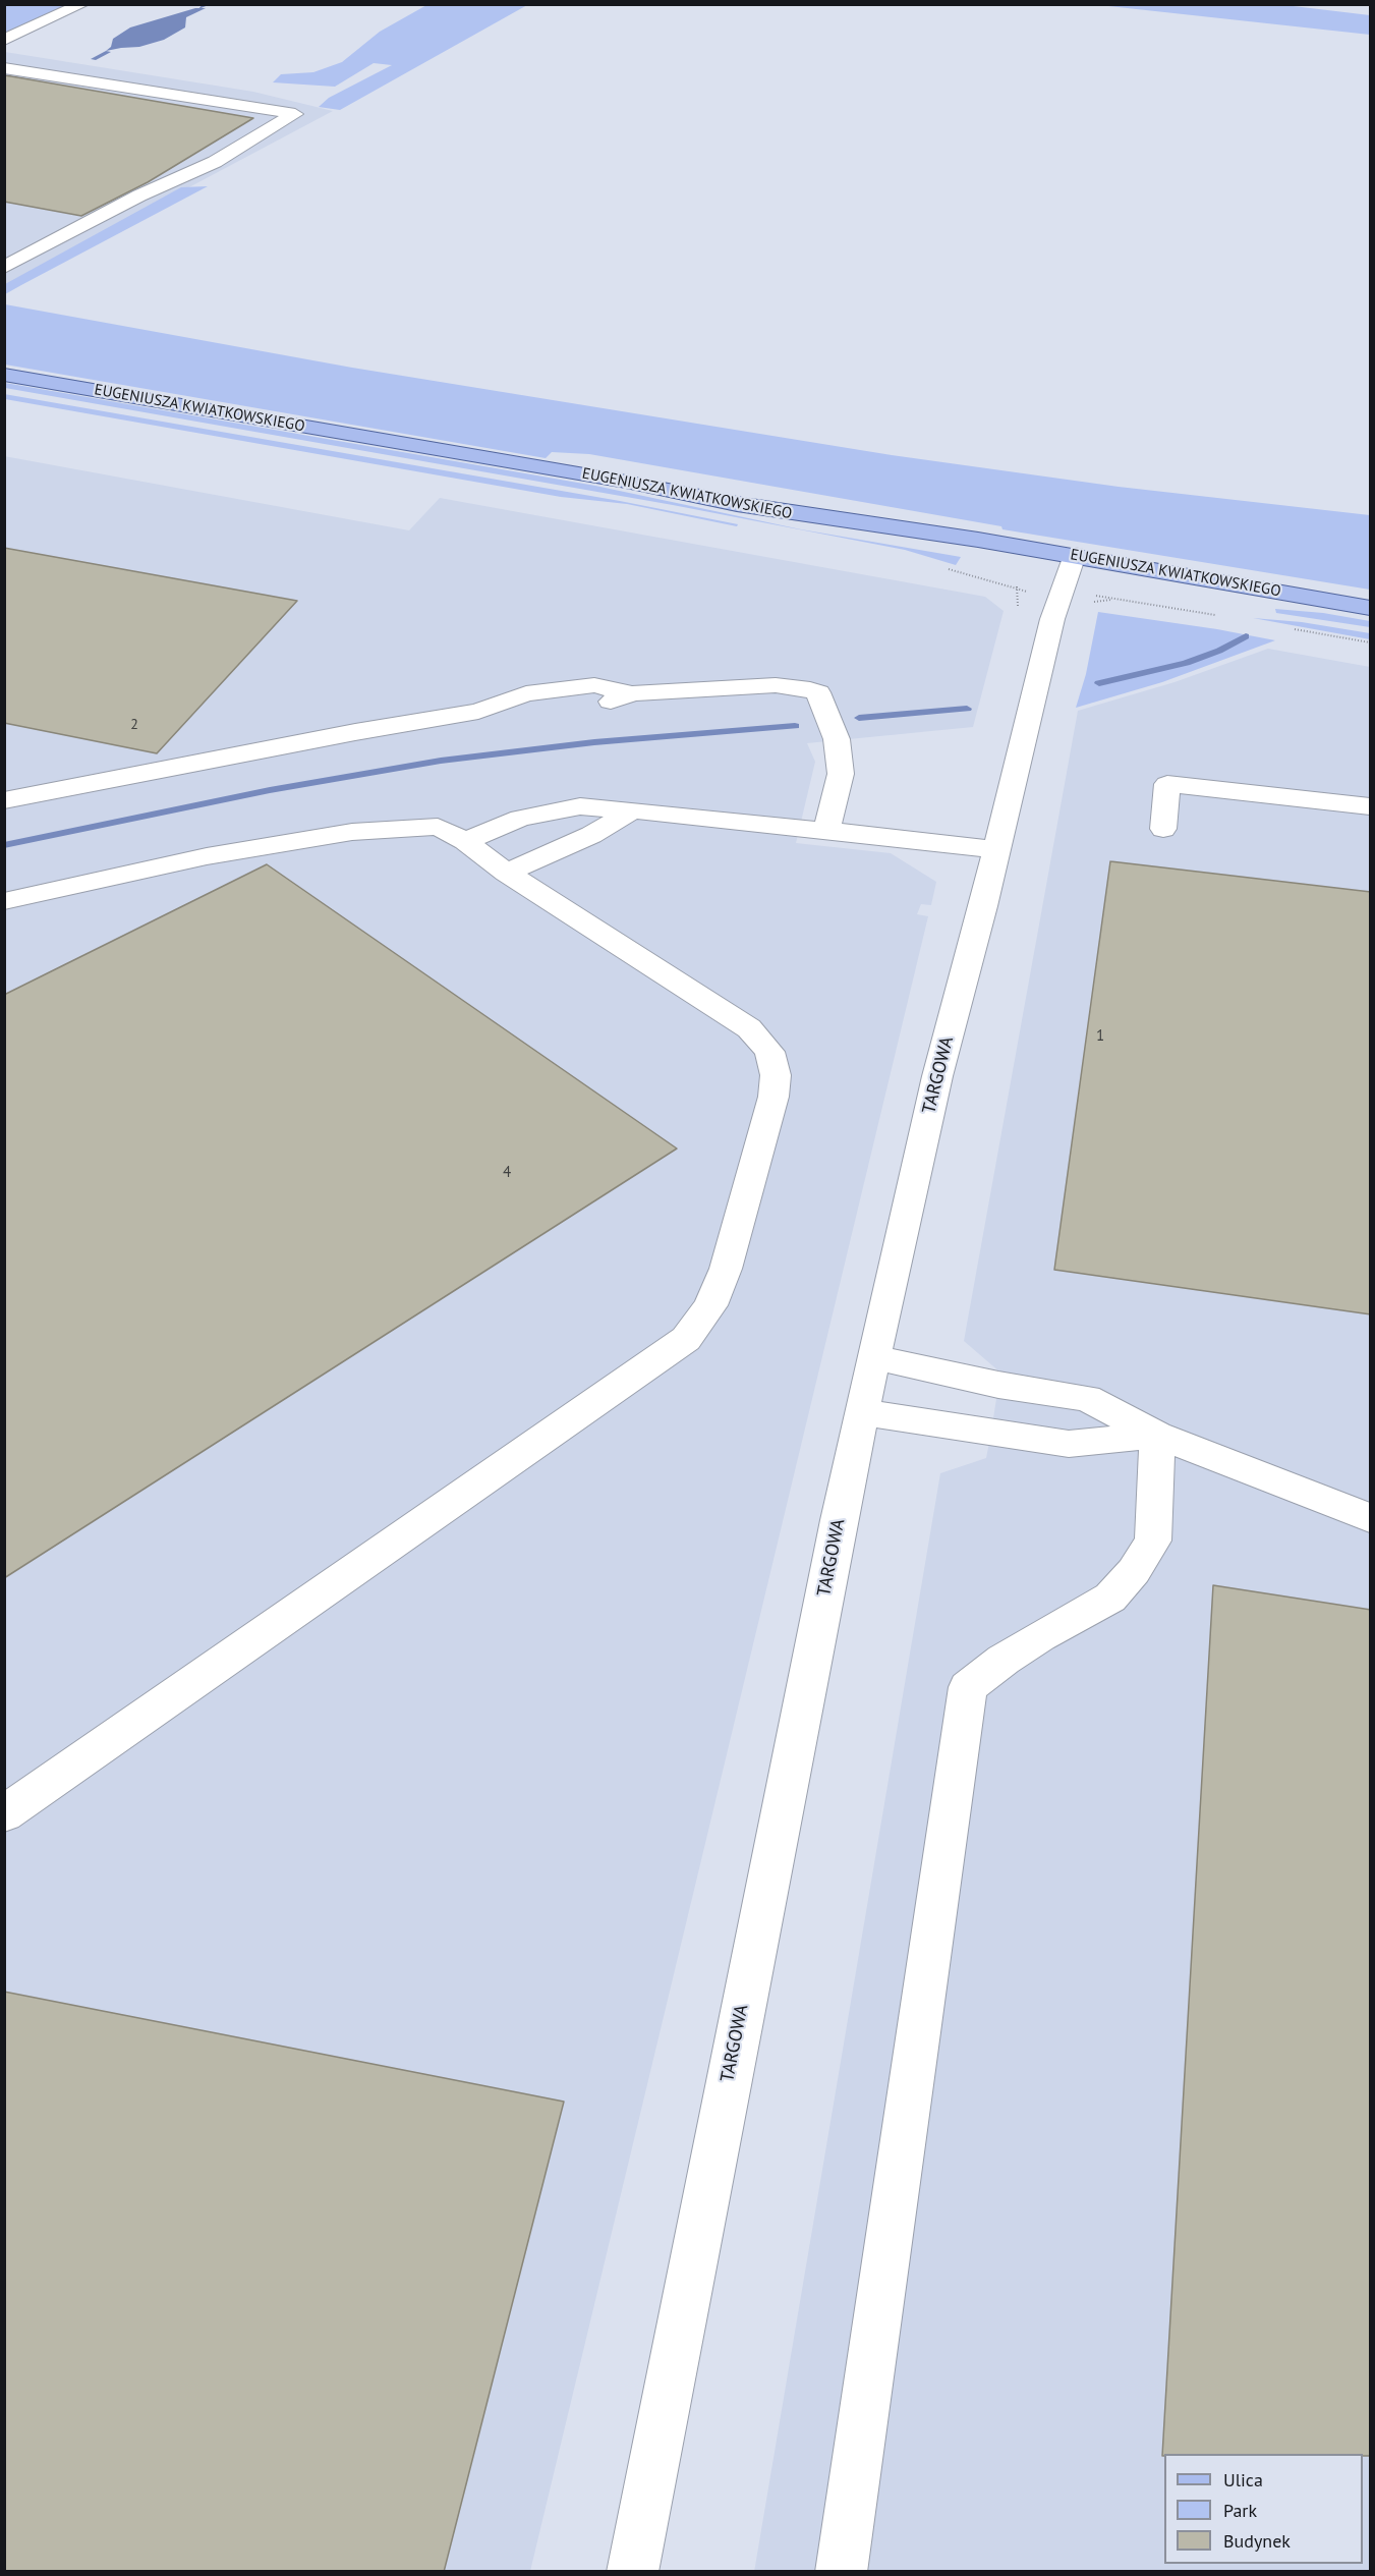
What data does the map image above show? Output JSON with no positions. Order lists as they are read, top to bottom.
{
  "streets": {
    "main road": ["EUGENIUSZA KWIATKOWSKIEGO"],
    "street": ["TARGOWA"]
  },
  "crossings": [
    ["EUGENIUSZA KWIATKOWSKIEGO", "TARGOWA"]
  ],
  "house_numbers": ["2", "1", "4"],
  "legend": ["Ulica", "Park", "Budynek"]
}
